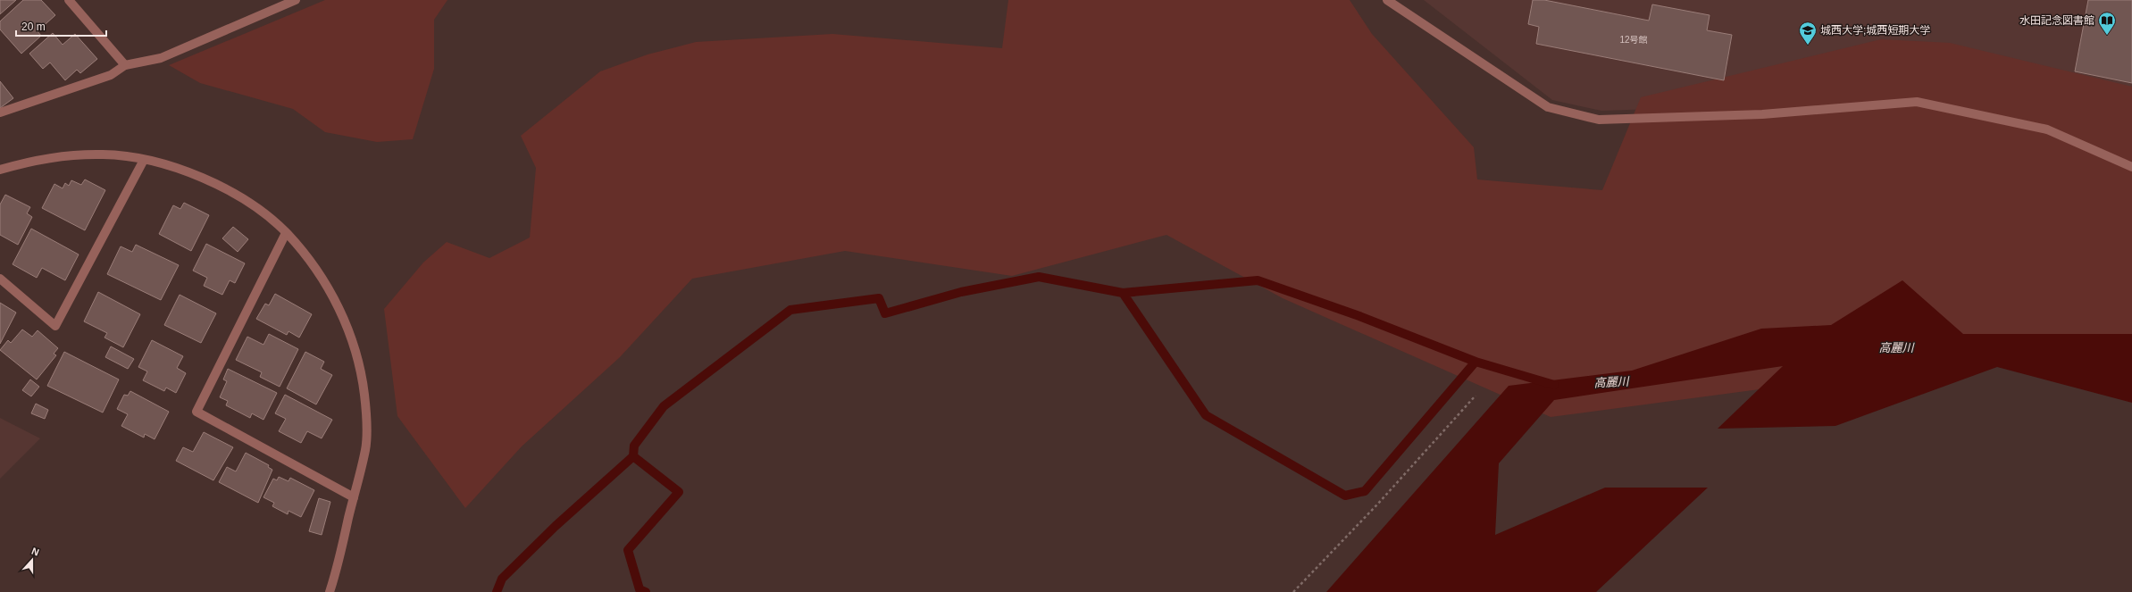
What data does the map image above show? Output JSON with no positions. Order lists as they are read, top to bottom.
{
  "water": ["高麗川"],
  "places": {
    "library": ["水田記念図書館"],
    "school or university": ["城西大学;城西短期大学"]
  },
  "house_numbers": ["12号館"],
  "scale_bar": "20 m",
  "north": "top"
}
